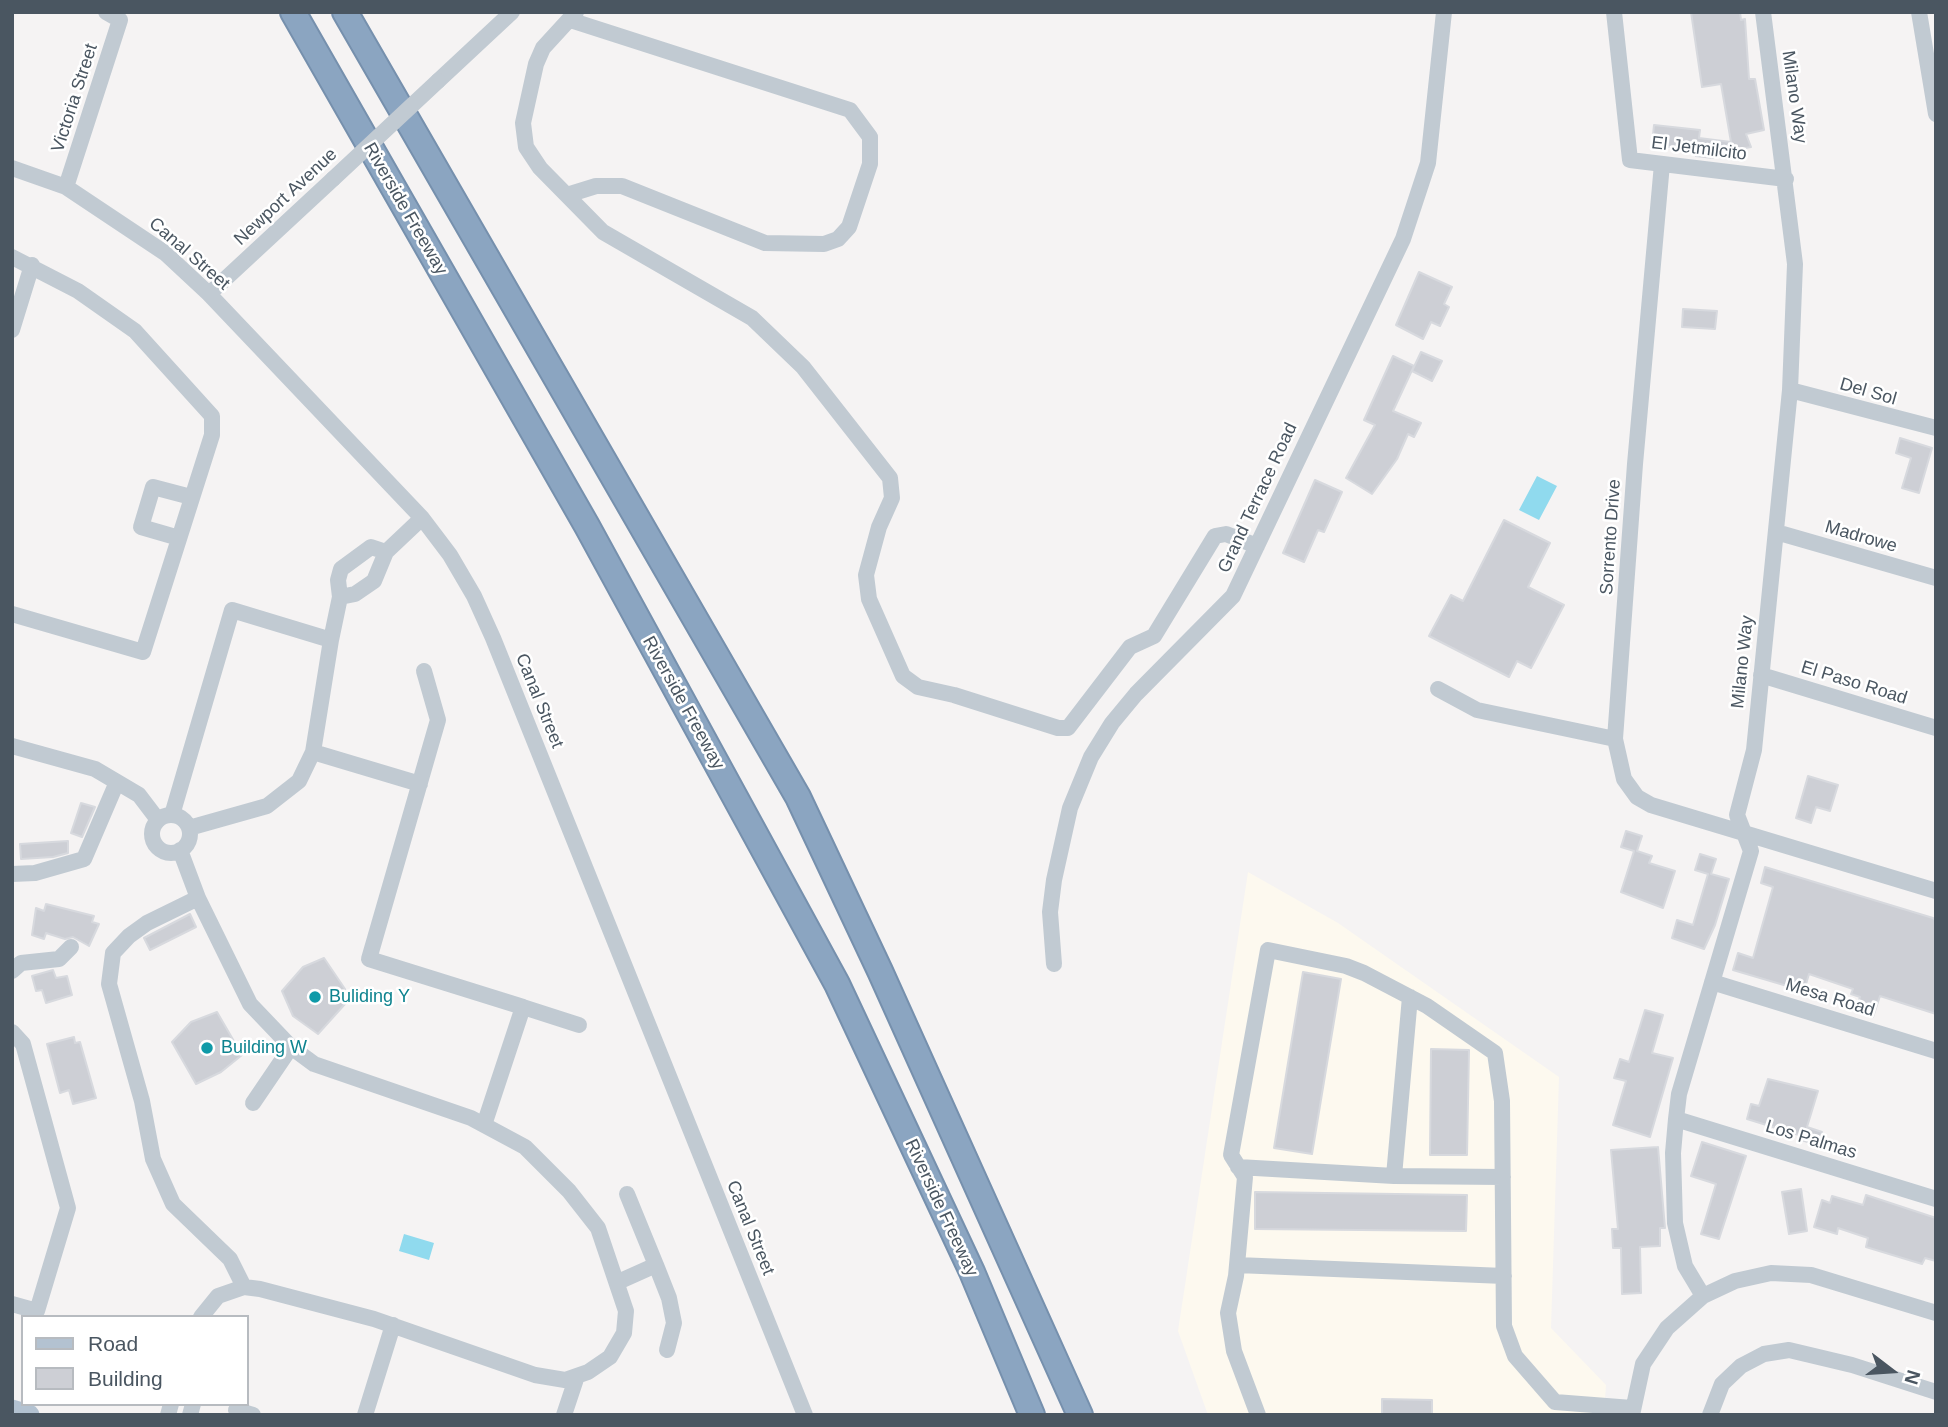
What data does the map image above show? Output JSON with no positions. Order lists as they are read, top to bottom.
{
  "streets": {
    "highway": ["Riverside Freeway"],
    "street": [
      "Milano Way",
      "Victoria Street",
      "El Jetmilcito",
      "Newport Avenue",
      "Canal Street",
      "Del Sol",
      "Grand Terrace Road",
      "Sorrento Drive",
      "Madrowe",
      "El Paso Road",
      "Mesa Road",
      "Los Palmas"
    ]
  },
  "crossings": [
    ["Milano Way", "El Jetmilcito"],
    ["Milano Way", "Del Sol"],
    ["Milano Way", "Sorrento Drive"],
    ["Milano Way", "Madrowe"],
    ["Milano Way", "El Paso Road"],
    ["Milano Way", "Mesa Road"],
    ["Milano Way", "Los Palmas"],
    ["Victoria Street", "Canal Street"],
    ["El Jetmilcito", "Sorrento Drive"],
    ["Newport Avenue", "Canal Street"]
  ],
  "places": ["Buliding Y", "Building W"],
  "legend": ["Road", "Building"],
  "north": "right"
}
